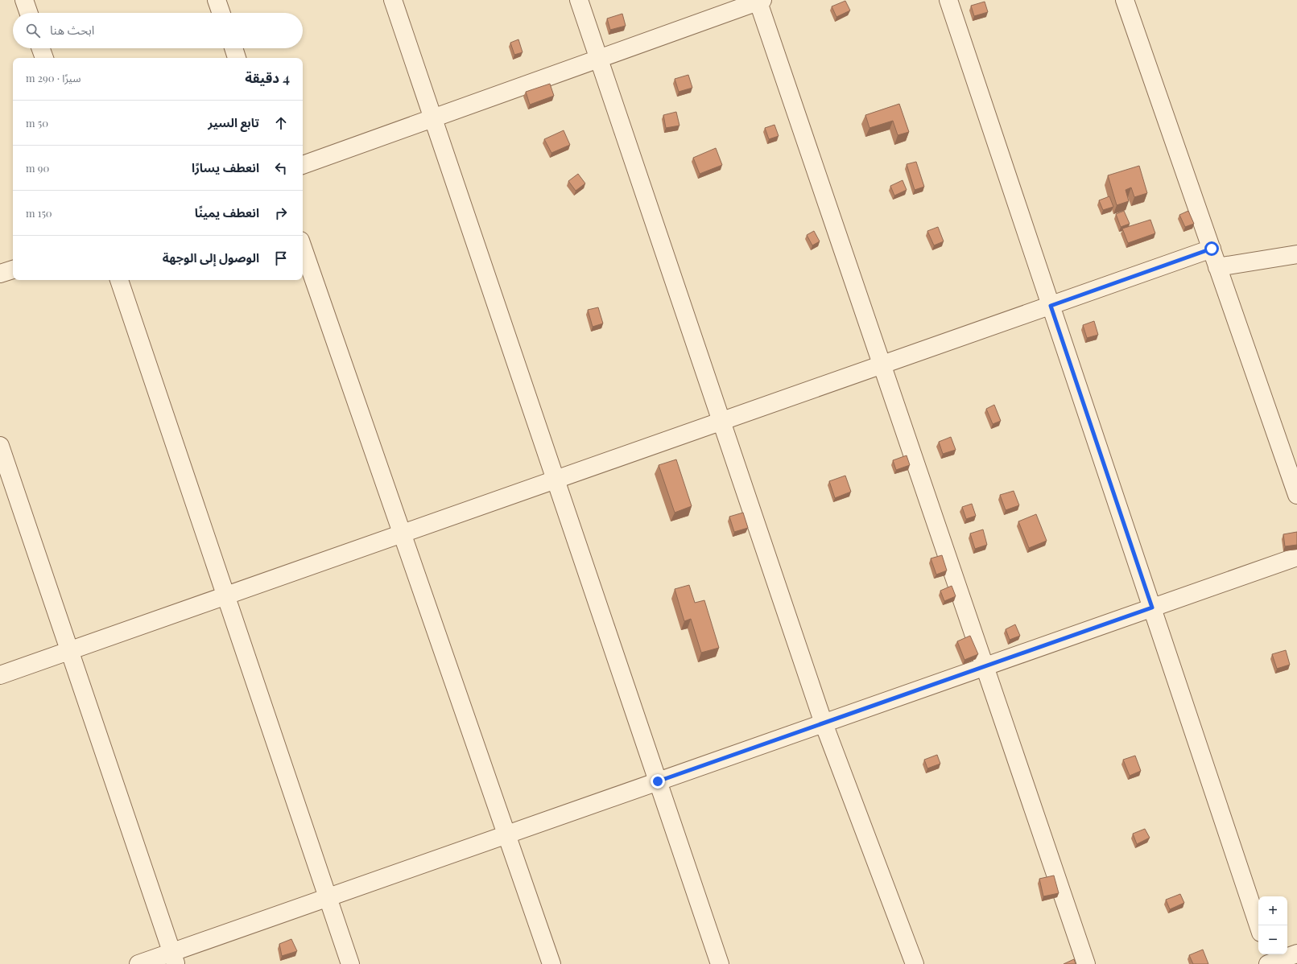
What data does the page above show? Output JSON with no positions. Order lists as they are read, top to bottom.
{
  "page": {
    "search": "ابحث هنا",
    "heading": ["4 دقيقة", "سيرًا · 290 m"],
    "list": [
      ["تابع السير", "50 m"],
      ["انعطف يسارًا", "90 m"],
      ["انعطف يمينًا", "150 m"],
      "الوصول إلى الوجهة"
    ],
    "map_buttons": ["+", "−"]
  }
}
